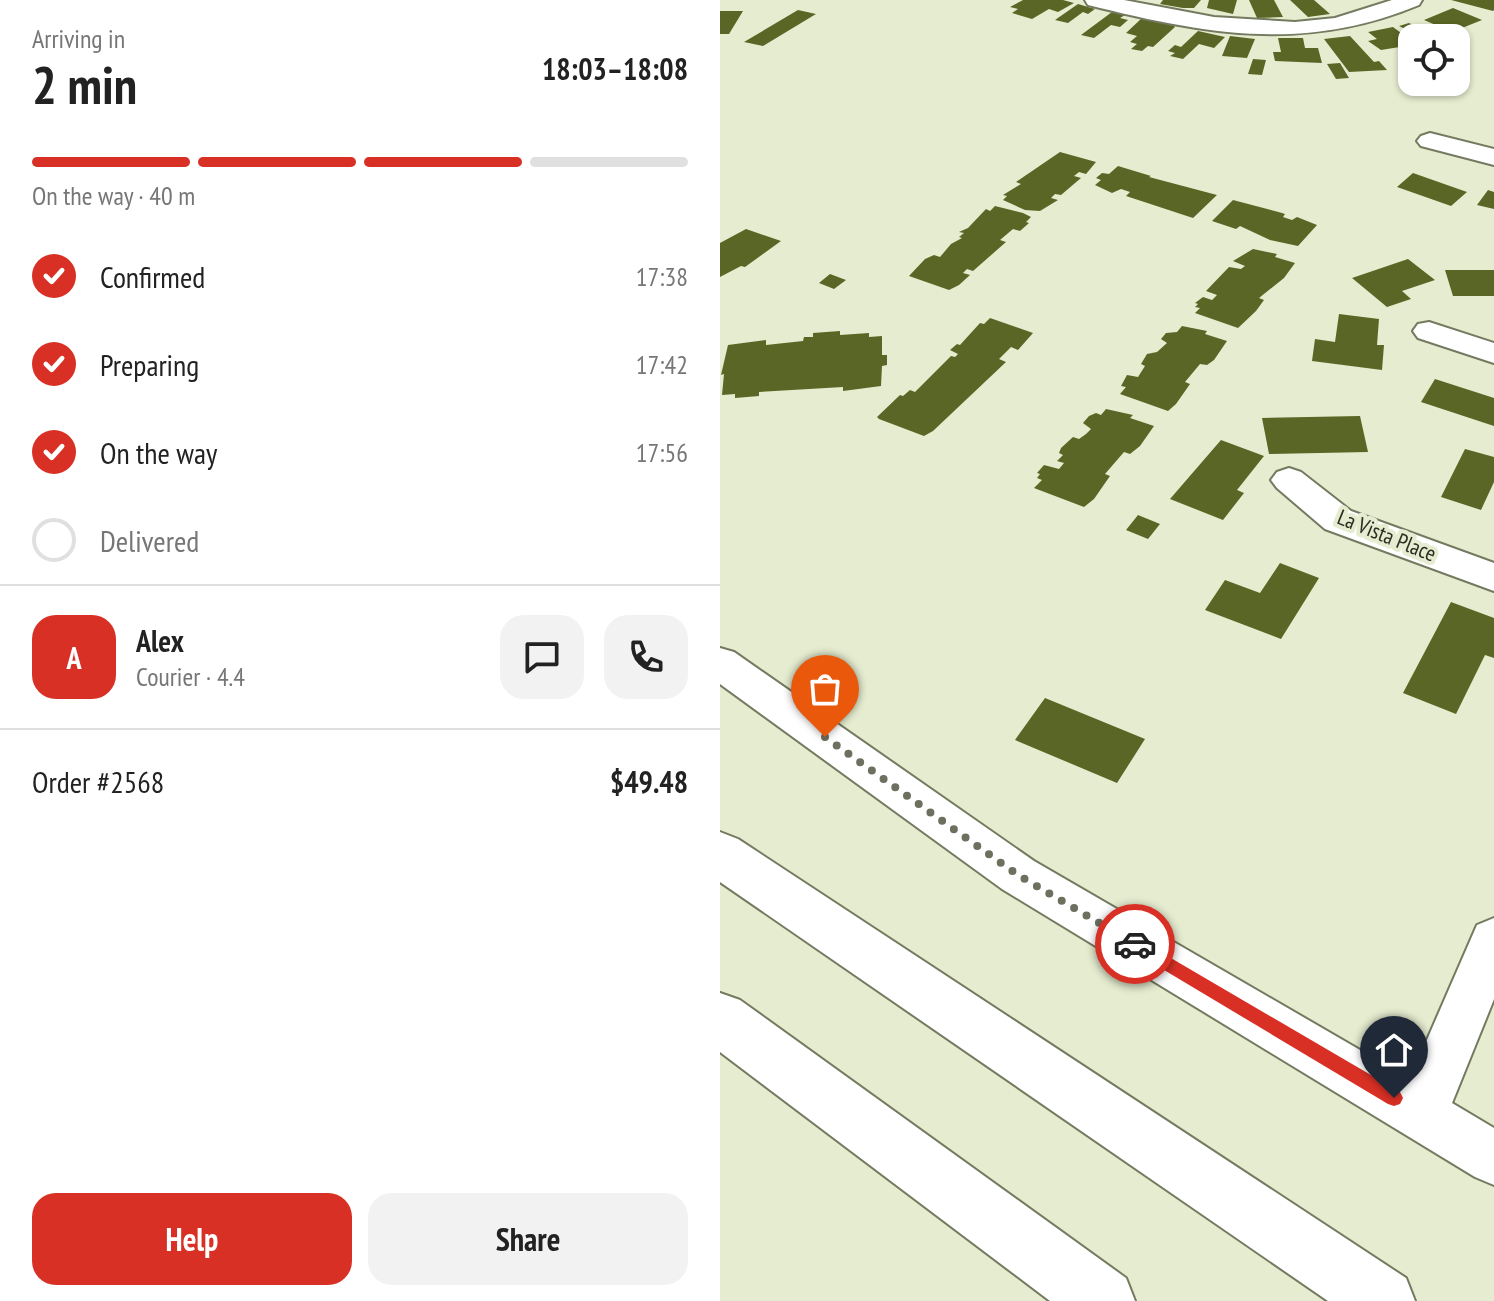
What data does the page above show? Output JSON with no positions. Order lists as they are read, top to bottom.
{
  "streets": {
    "street": ["La Vista Place"]
  },
  "page": {
    "heading": ["2 min", "Arriving in", "18:03–18:08"],
    "panel": [
      "Alex",
      "Courier · 4.4",
      "Order #2568",
      "$49.48"
    ],
    "bar": "On the way · 40 m",
    "list": [
      ["Confirmed", "17:38"],
      ["Preparing", "17:42"],
      ["On the way", "17:56"],
      "Delivered"
    ],
    "round": "A",
    "buttons": ["Help", "Share"]
  }
}
